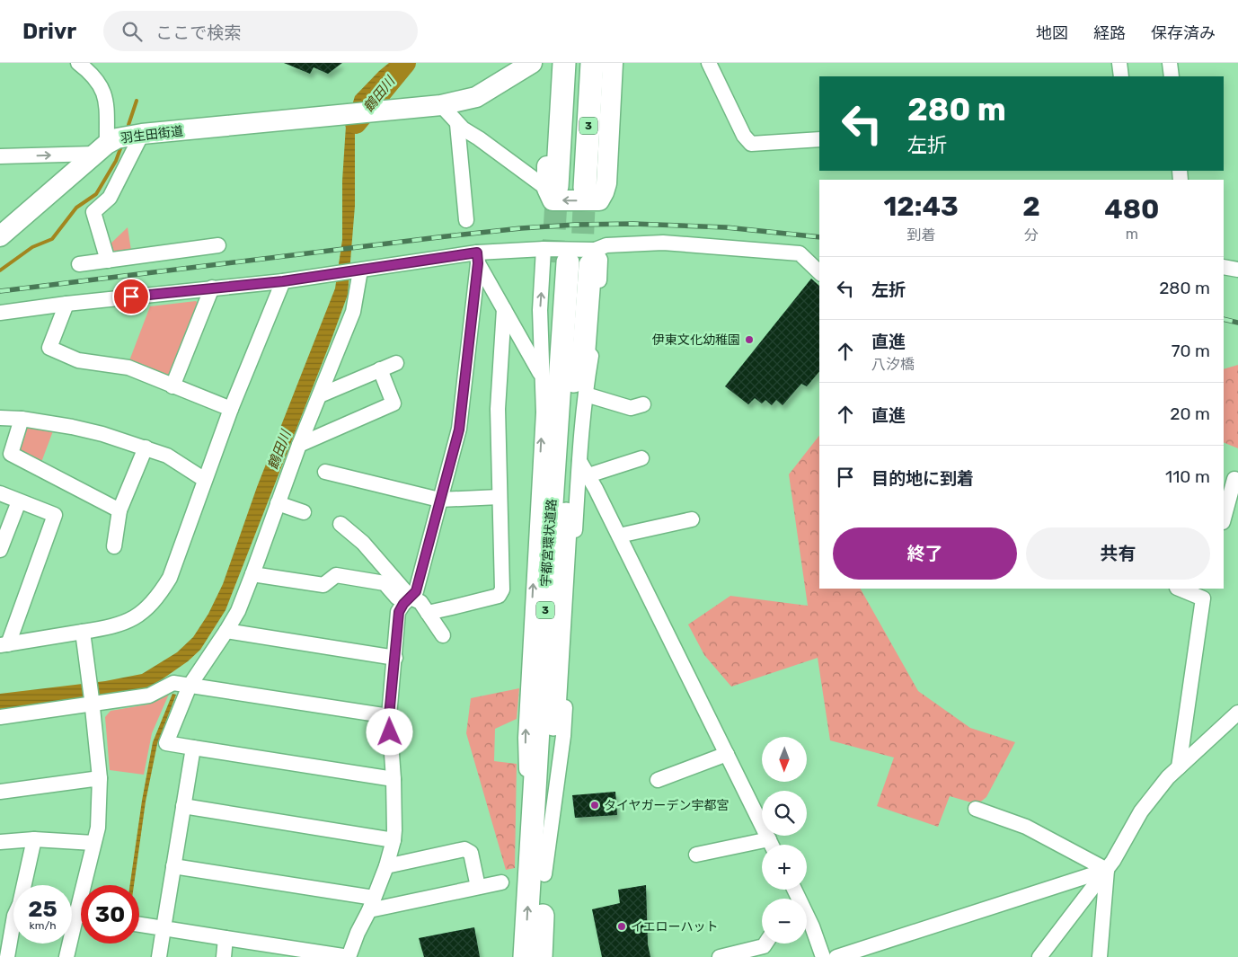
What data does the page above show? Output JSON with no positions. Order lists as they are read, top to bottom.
{
  "streets": {
    "main road": ["3", "羽生田街道", "宇都宮環状道路"]
  },
  "crossings": [
    ["3", "宇都宮環状道路"]
  ],
  "water": ["鶴田川"],
  "places": ["伊東文化幼稚園", "タイヤガーデン宇都宮", "イエローハット"],
  "north": "bottom",
  "page": {
    "header": "Drivr",
    "search": "ここで検索",
    "nav": ["地図", "経路", "保存済み"],
    "turn": ["280 m", "左折"],
    "eta": [
      "12:43",
      "到着",
      "2",
      "分",
      "480",
      "m"
    ],
    "list": [
      {
        "name": "左折",
        "value": "280 m"
      },
      {
        "name": "直進",
        "note": "八汐橋",
        "value": "70 m"
      },
      {
        "name": "直進",
        "value": "20 m"
      },
      {
        "name": "目的地に到着",
        "value": "110 m"
      }
    ],
    "buttons": ["終了", "共有"],
    "map_buttons": ["+", "−"],
    "speed": "25 km/h",
    "limit": "30"
  }
}
